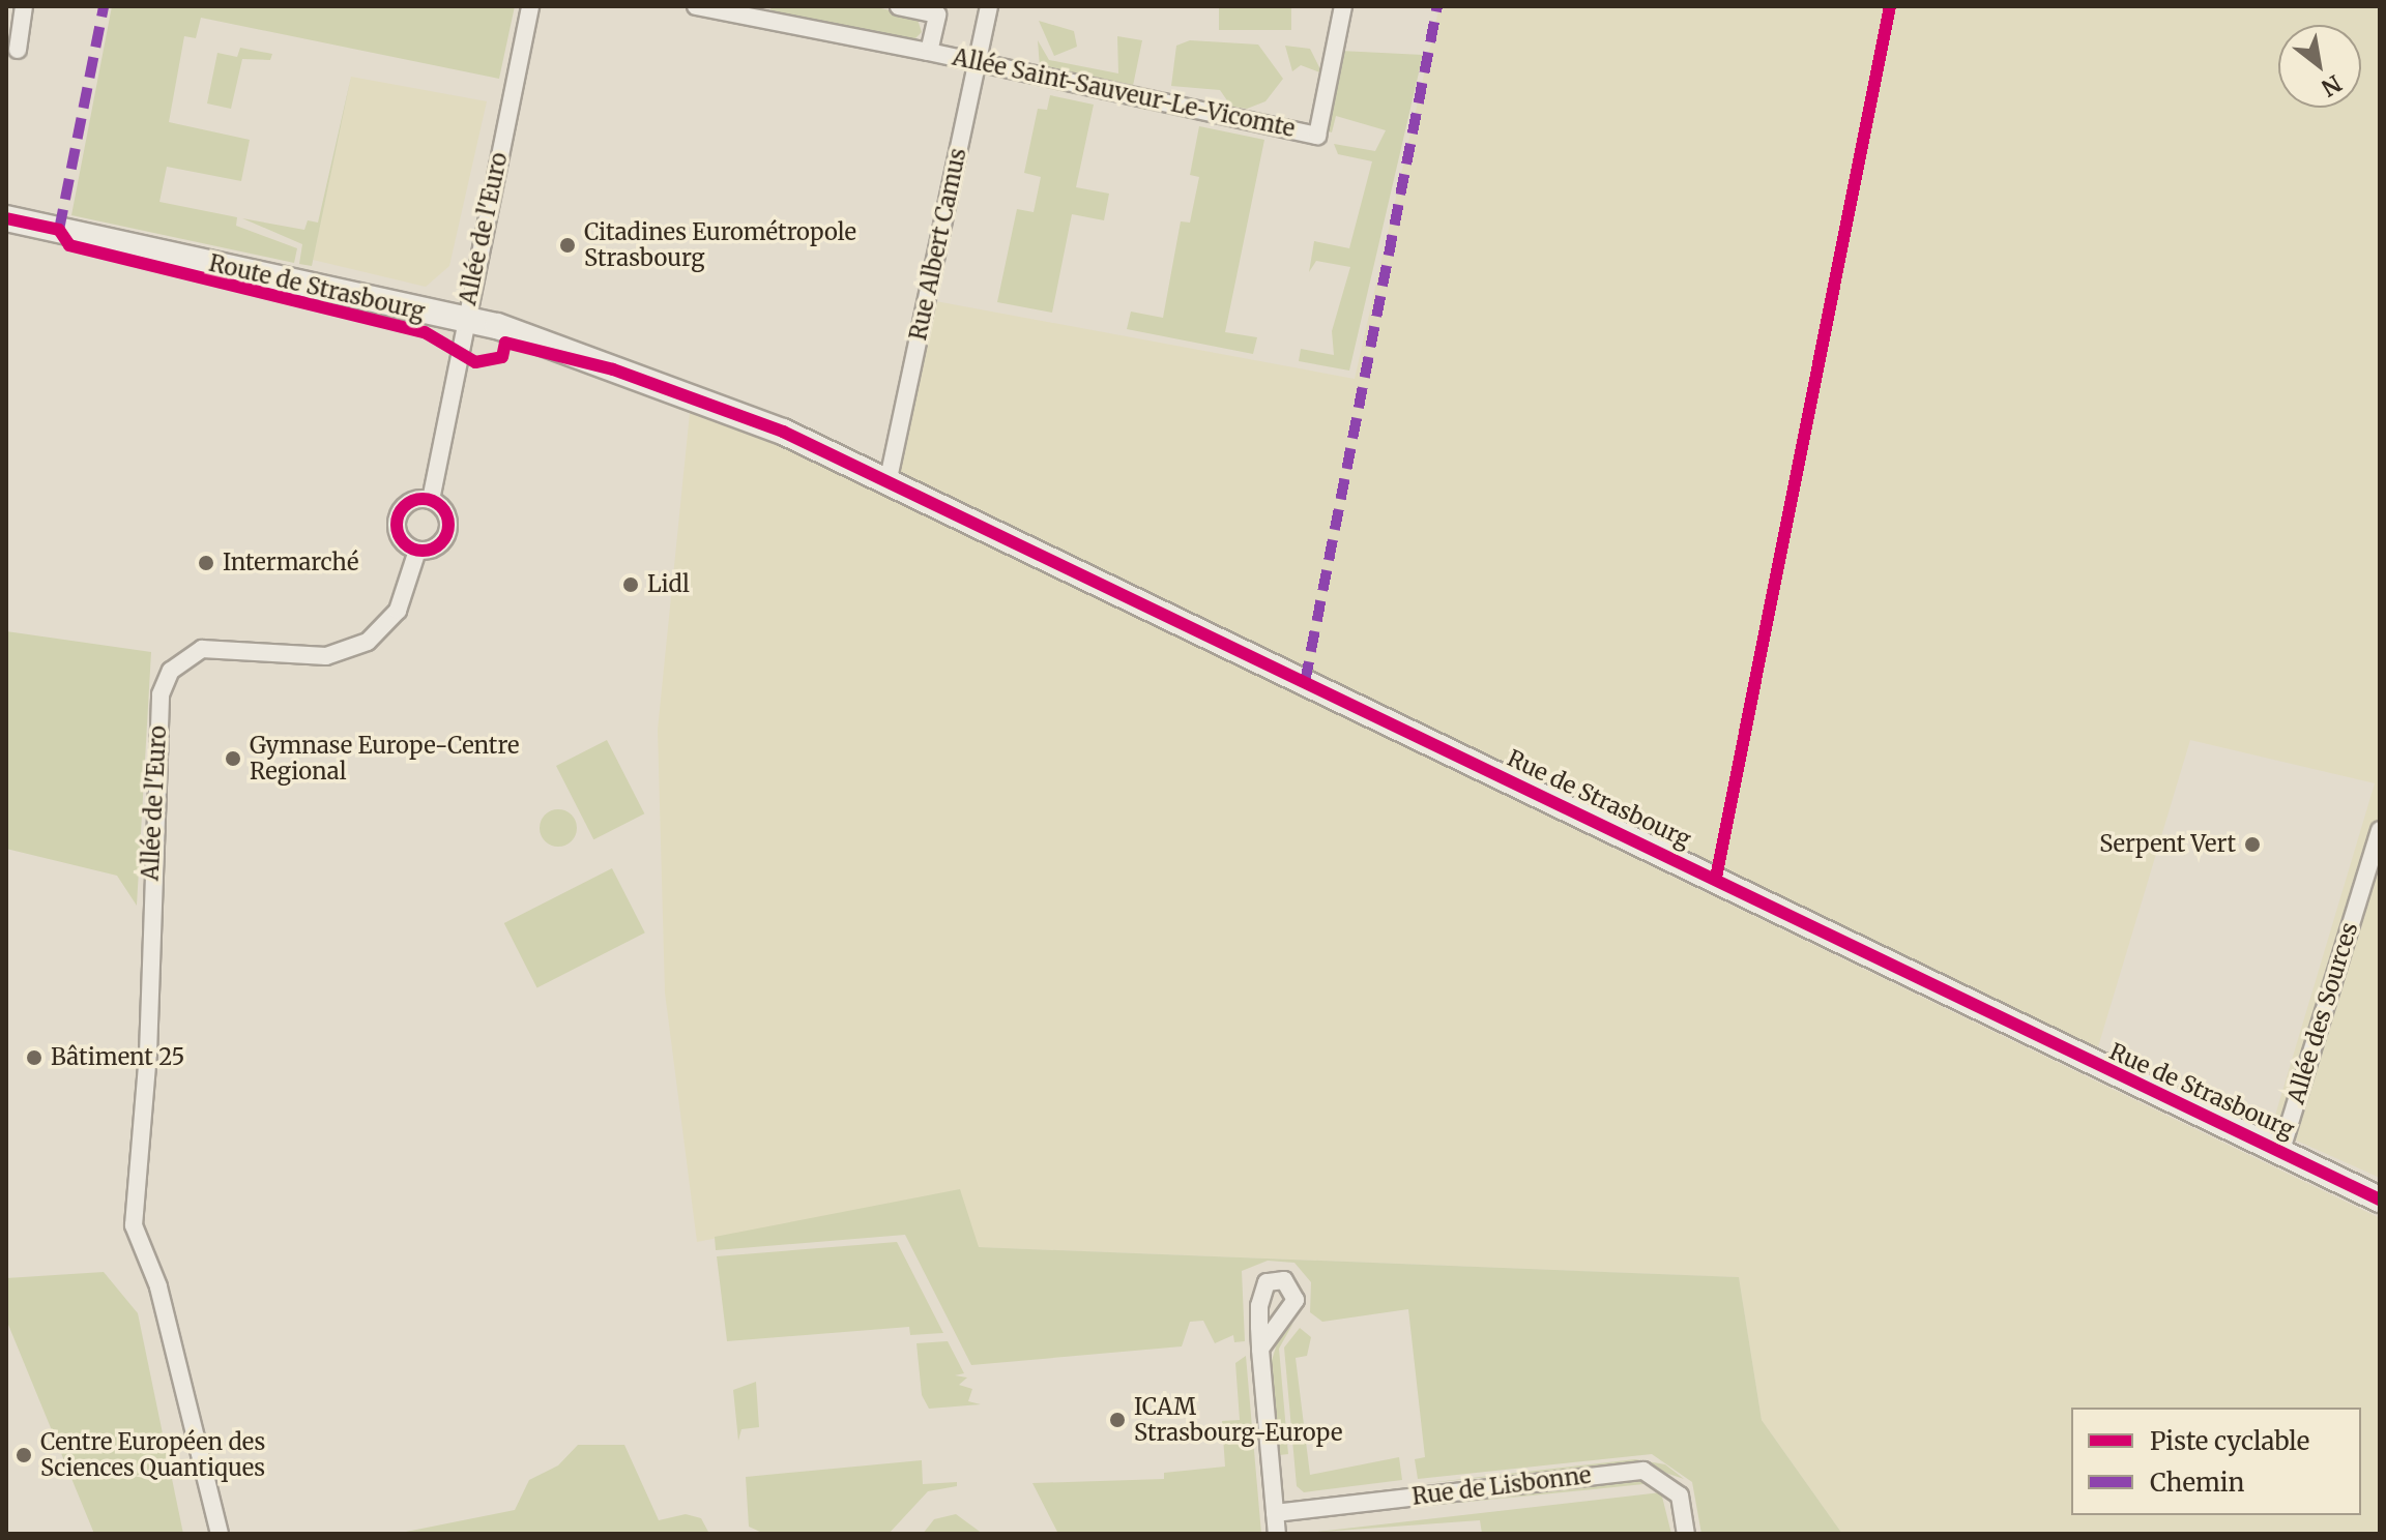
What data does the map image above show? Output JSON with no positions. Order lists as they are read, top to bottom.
{
  "streets": {
    "main road": ["Route de Strasbourg", "Rue de Strasbourg"],
    "street": [
      "Allée Saint-Sauveur-Le-Vicomte",
      "Allée de l'Euro",
      "Rue Albert Camus",
      "Allée des Sources",
      "Rue de Lisbonne"
    ]
  },
  "crossings": [
    ["Allée Saint-Sauveur-Le-Vicomte", "Rue Albert Camus"],
    ["Allée de l'Euro", "Route de Strasbourg"],
    ["Rue Albert Camus", "Route de Strasbourg"],
    ["Rue Albert Camus", "Rue de Strasbourg"],
    ["Route de Strasbourg", "Rue de Strasbourg"],
    ["Rue de Strasbourg", "Allée des Sources"]
  ],
  "places": [
    "Citadines Eurométropole Strasbourg",
    "Intermarché",
    "Lidl",
    "Gymnase Europe-Centre Regional",
    "Serpent Vert",
    "Bâtiment 25",
    "ICAM Strasbourg-Europe",
    "Centre Européen des Sciences Quantiques"
  ],
  "legend": ["Piste cyclable", "Chemin"],
  "north": "bottom right"
}
